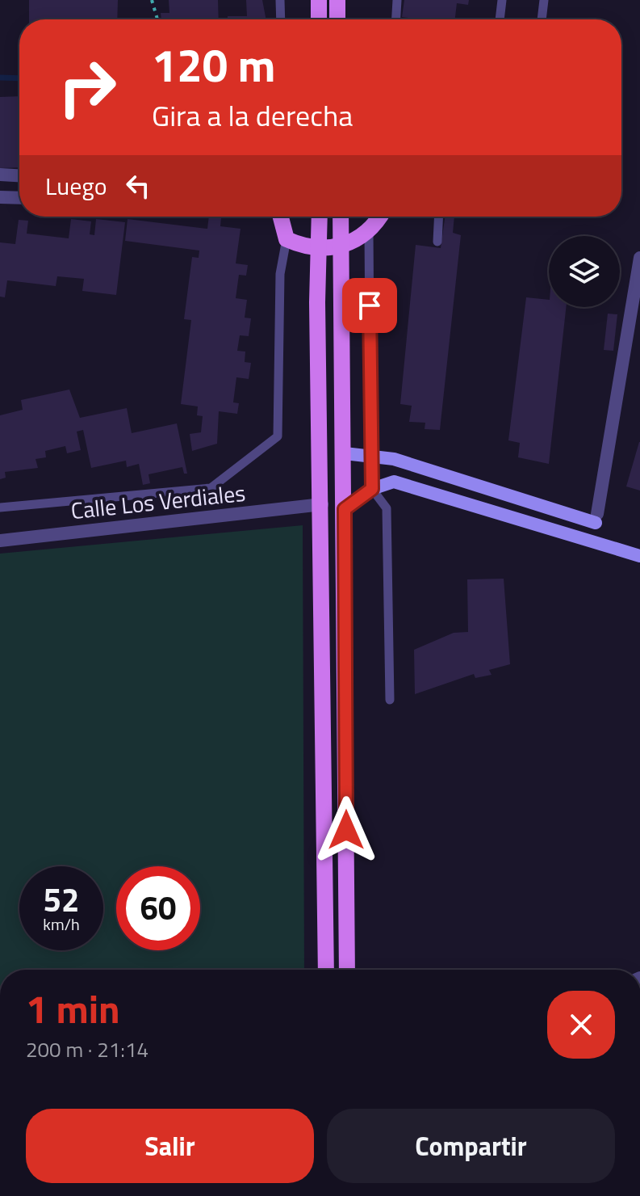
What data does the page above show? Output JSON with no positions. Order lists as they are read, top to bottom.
{
  "streets": {
    "street": ["Calle Los Verdiales"]
  },
  "page": {
    "turn": ["120 m", "Gira a la derecha"],
    "then": "Luego",
    "speed": "52 km/h",
    "limit": "60",
    "heading": ["1 min", "200 m · 21:14"],
    "buttons": ["Salir", "Compartir"]
  }
}
